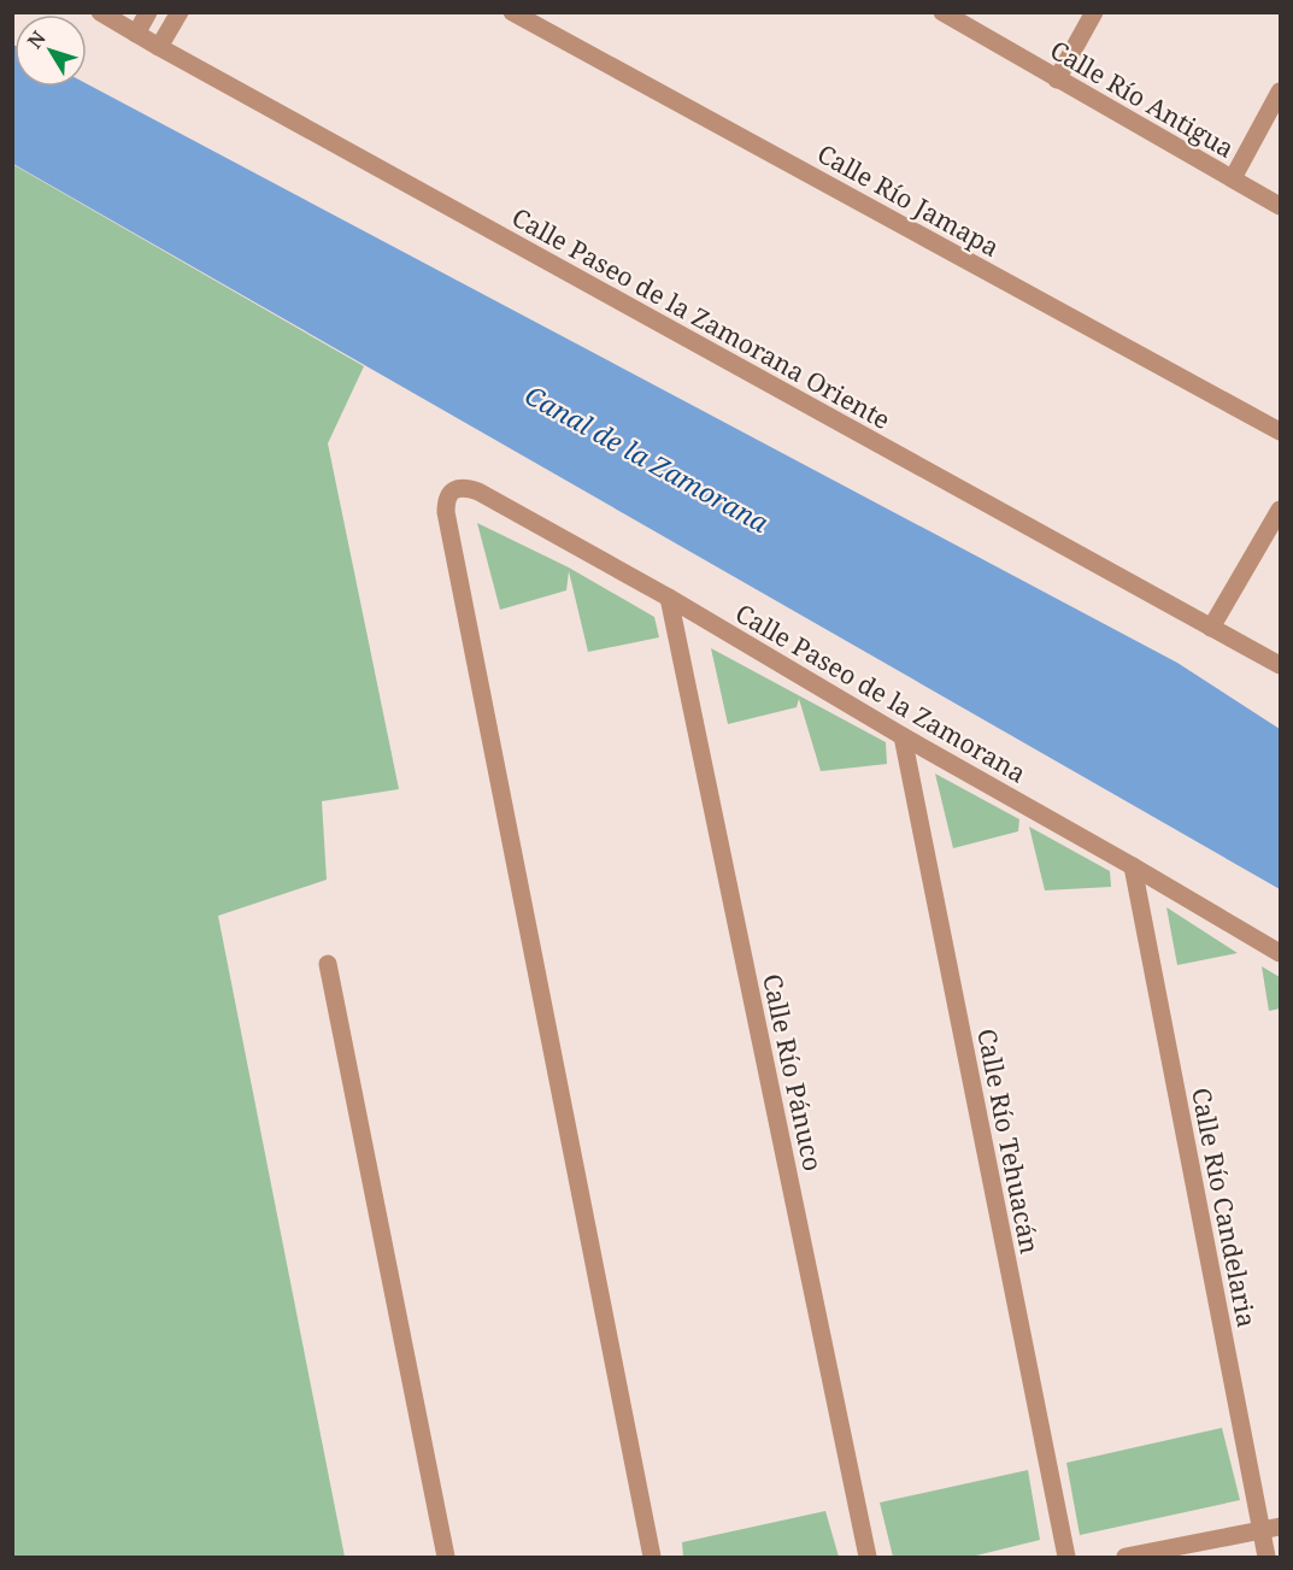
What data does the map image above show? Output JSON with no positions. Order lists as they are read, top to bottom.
{
  "streets": {
    "street": [
      "Calle Río Antigua",
      "Calle Río Jamapa",
      "Calle Paseo de la Zamorana Oriente",
      "Calle Paseo de la Zamorana",
      "Calle Río Pánuco",
      "Calle Río Tehuacán",
      "Calle Río Candelaria"
    ]
  },
  "crossings": [
    ["Calle Paseo de la Zamorana", "Calle Río Pánuco"],
    ["Calle Paseo de la Zamorana", "Calle Río Tehuacán"],
    ["Calle Paseo de la Zamorana", "Calle Río Candelaria"]
  ],
  "water": ["Canal de la Zamorana"],
  "north": "top left"
}
